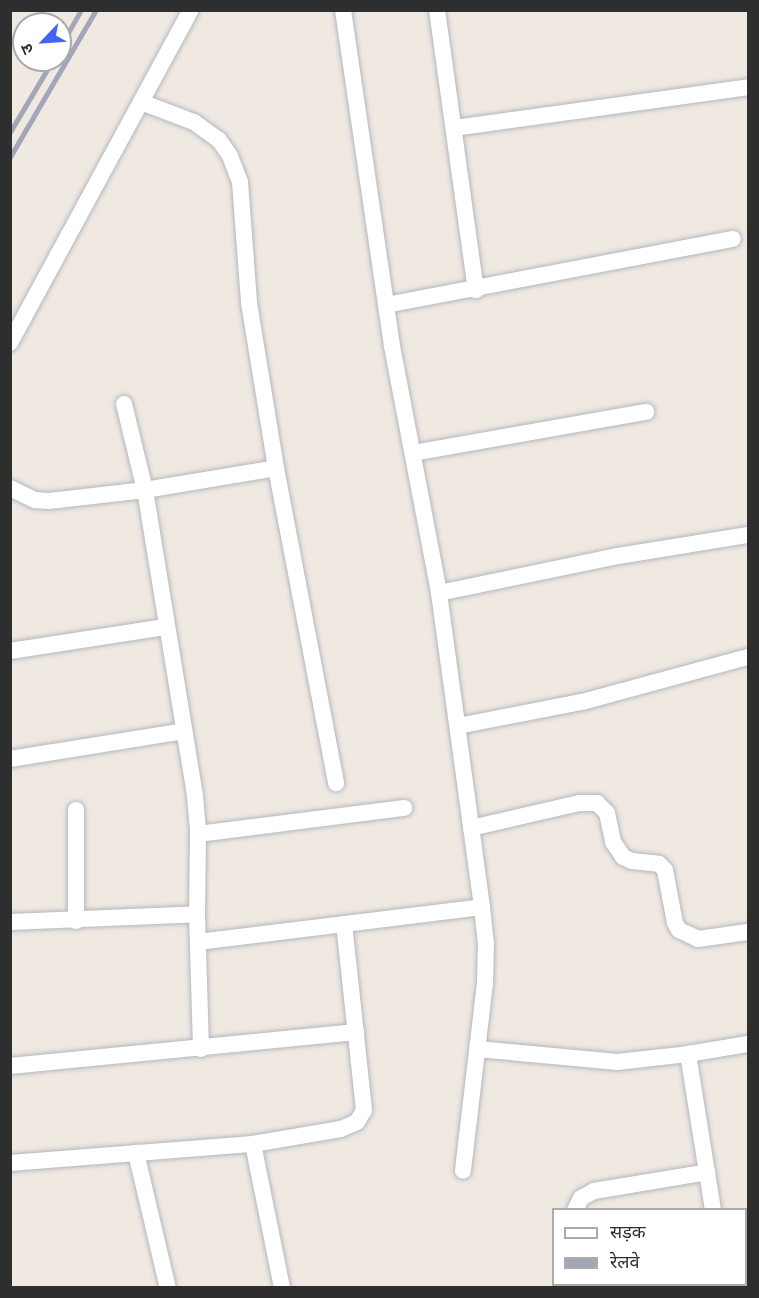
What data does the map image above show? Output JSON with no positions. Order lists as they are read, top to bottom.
{
  "legend": ["सड़क", "रेलवे"],
  "north": "bottom left"
}
